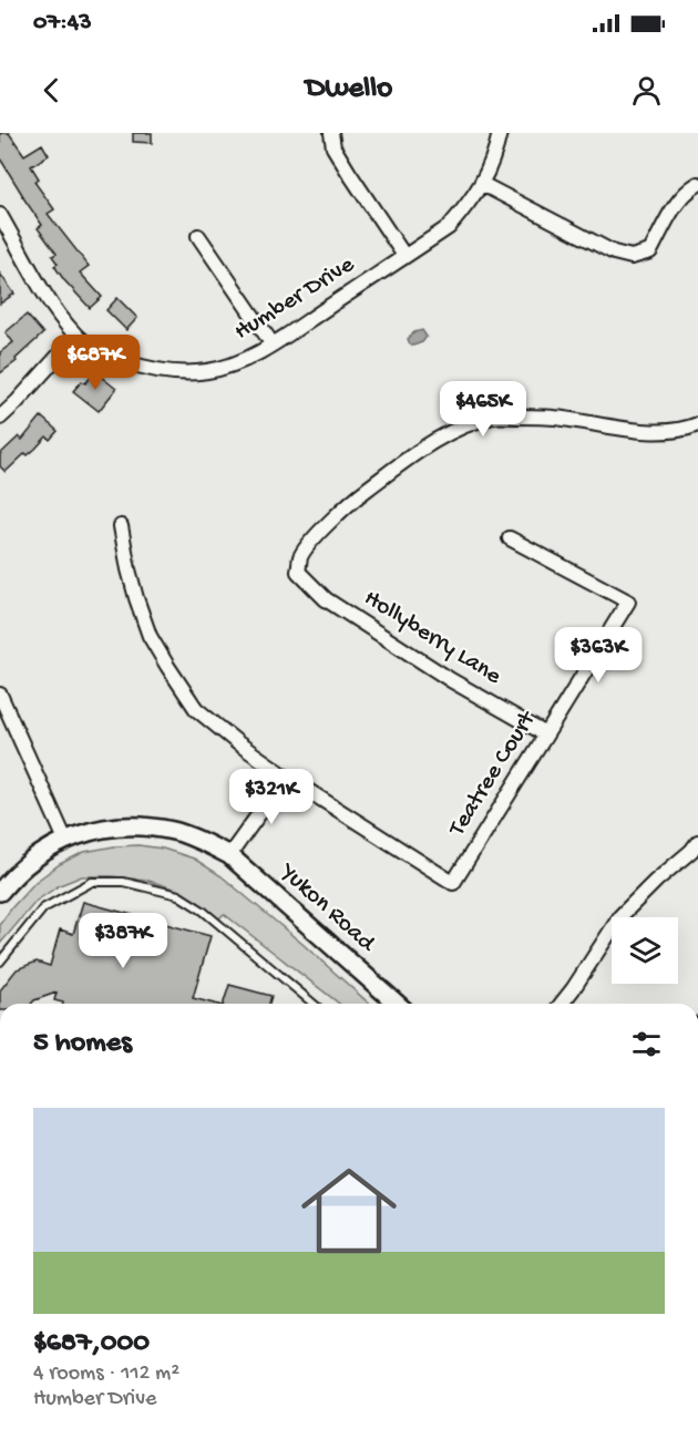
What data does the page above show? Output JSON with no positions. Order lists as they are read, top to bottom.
{
  "streets": {
    "street": [
      "Humber Drive",
      "Hollyberry Lane",
      "Teatree Court",
      "Yukon Road"
    ]
  },
  "crossings": [
    ["Hollyberry Lane", "Teatree Court"]
  ],
  "page": {
    "status": "07:43",
    "header": "Dwello",
    "price": [
      "$687K",
      "$465K",
      "$363K",
      "$321K",
      "$387K"
    ],
    "heading": "5 homes",
    "list": [
      {
        "name": "$687,000",
        "note": "4 rooms · 112 m² · Humber Drive"
      }
    ]
  }
}
